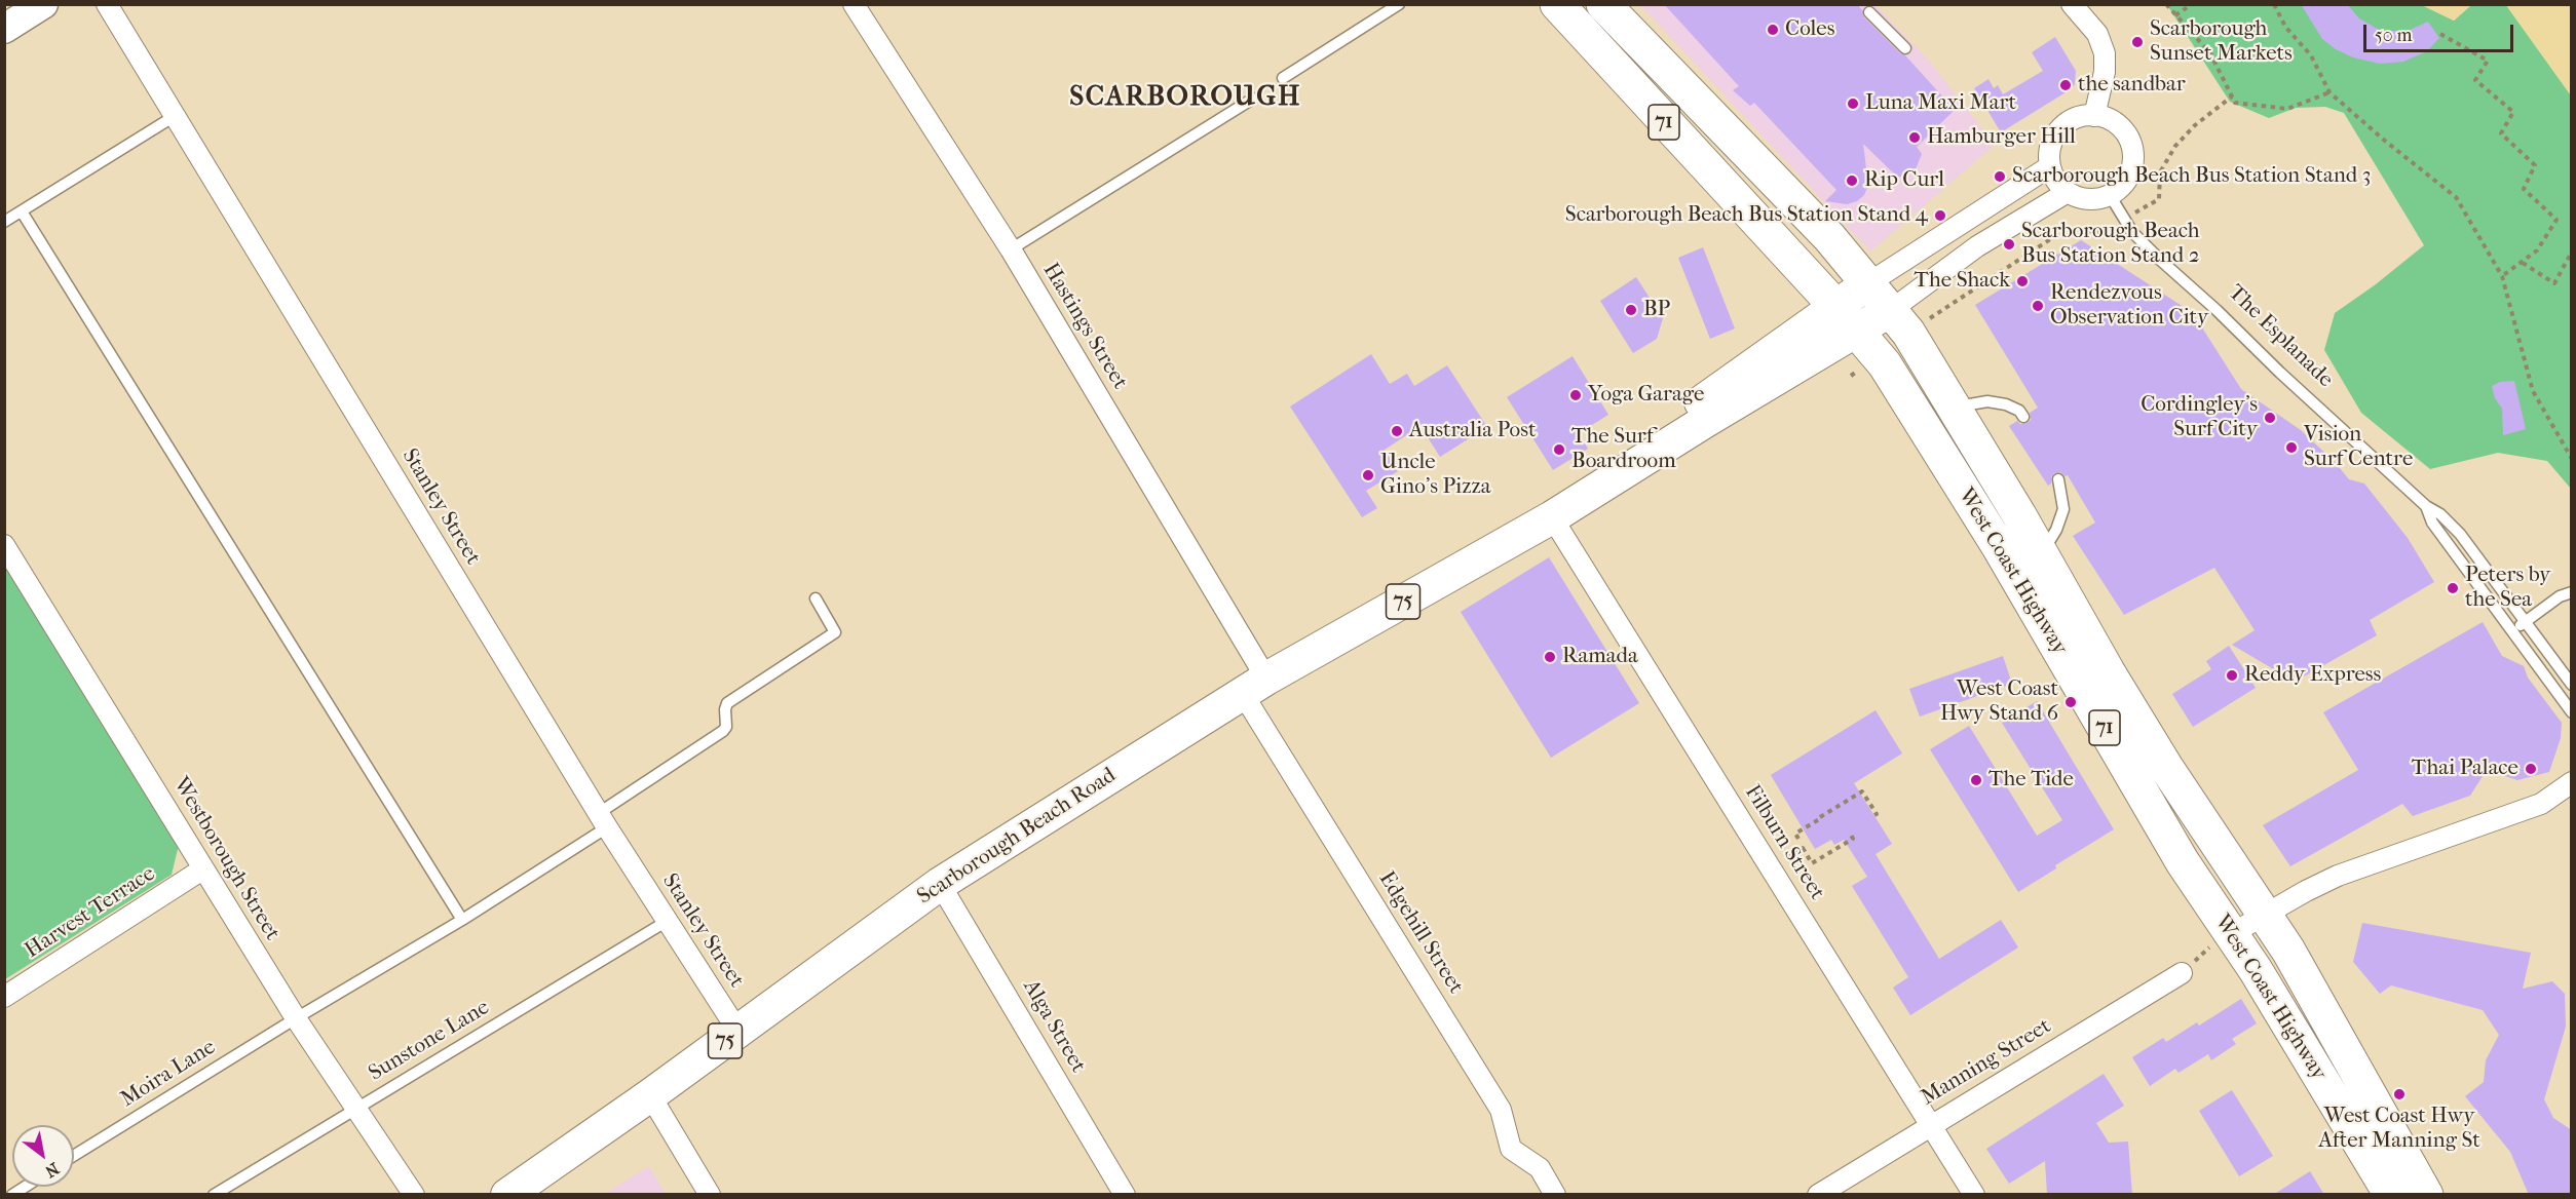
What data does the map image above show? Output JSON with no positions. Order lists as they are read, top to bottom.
{
  "streets": {
    "highway": ["71", "West Coast Highway"],
    "main road": ["75", "Scarborough Beach Road"],
    "street": [
      "Hastings Street",
      "Stanley Street",
      "Filburn Street",
      "Westborough Street",
      "Harvest Terrace",
      "Edgehill Street",
      "Alga Street",
      "Manning Street"
    ],
    "lane": ["The Esplanade", "Sunstone Lane", "Moira Lane"]
  },
  "crossings": [
    ["Hastings Street", "Scarborough Beach Road"],
    ["Hastings Street", "Edgehill Street"],
    ["The Esplanade", "Scarborough Beach Road"],
    ["Stanley Street", "Scarborough Beach Road"],
    ["Stanley Street", "Sunstone Lane"],
    ["Stanley Street", "Moira Lane"],
    ["West Coast Highway", "Scarborough Beach Road"],
    ["Scarborough Beach Road", "Filburn Street"],
    ["Scarborough Beach Road", "Edgehill Street"],
    ["Scarborough Beach Road", "Alga Street"],
    ["Filburn Street", "Manning Street"],
    ["Westborough Street", "Harvest Terrace"],
    ["Westborough Street", "Sunstone Lane"],
    ["Westborough Street", "Moira Lane"]
  ],
  "districts": ["SCARBOROUGH"],
  "places": [
    "Coles",
    "Scarborough Sunset Markets",
    "the sandbar",
    "Luna Maxi Mart",
    "Hamburger Hill",
    "Scarborough Beach Bus Station Stand 3",
    "Rip Curl",
    "Scarborough Beach Bus Station Stand 4",
    "Scarborough Beach Bus Station Stand 2",
    "The Shack",
    "Rendezvous Observation City",
    "BP",
    "Yoga Garage",
    "Cordingley's Surf City",
    "Australia Post",
    "Vision Surf Centre",
    "The Surf Boardroom",
    "Uncle Gino's Pizza",
    "Peters by the Sea",
    "Ramada",
    "Reddy Express",
    "West Coast Hwy Stand 6",
    "Thai Palace",
    "The Tide",
    "West Coast Hwy After Manning St"
  ],
  "scale_bar": "50 m",
  "north": "bottom right"
}
